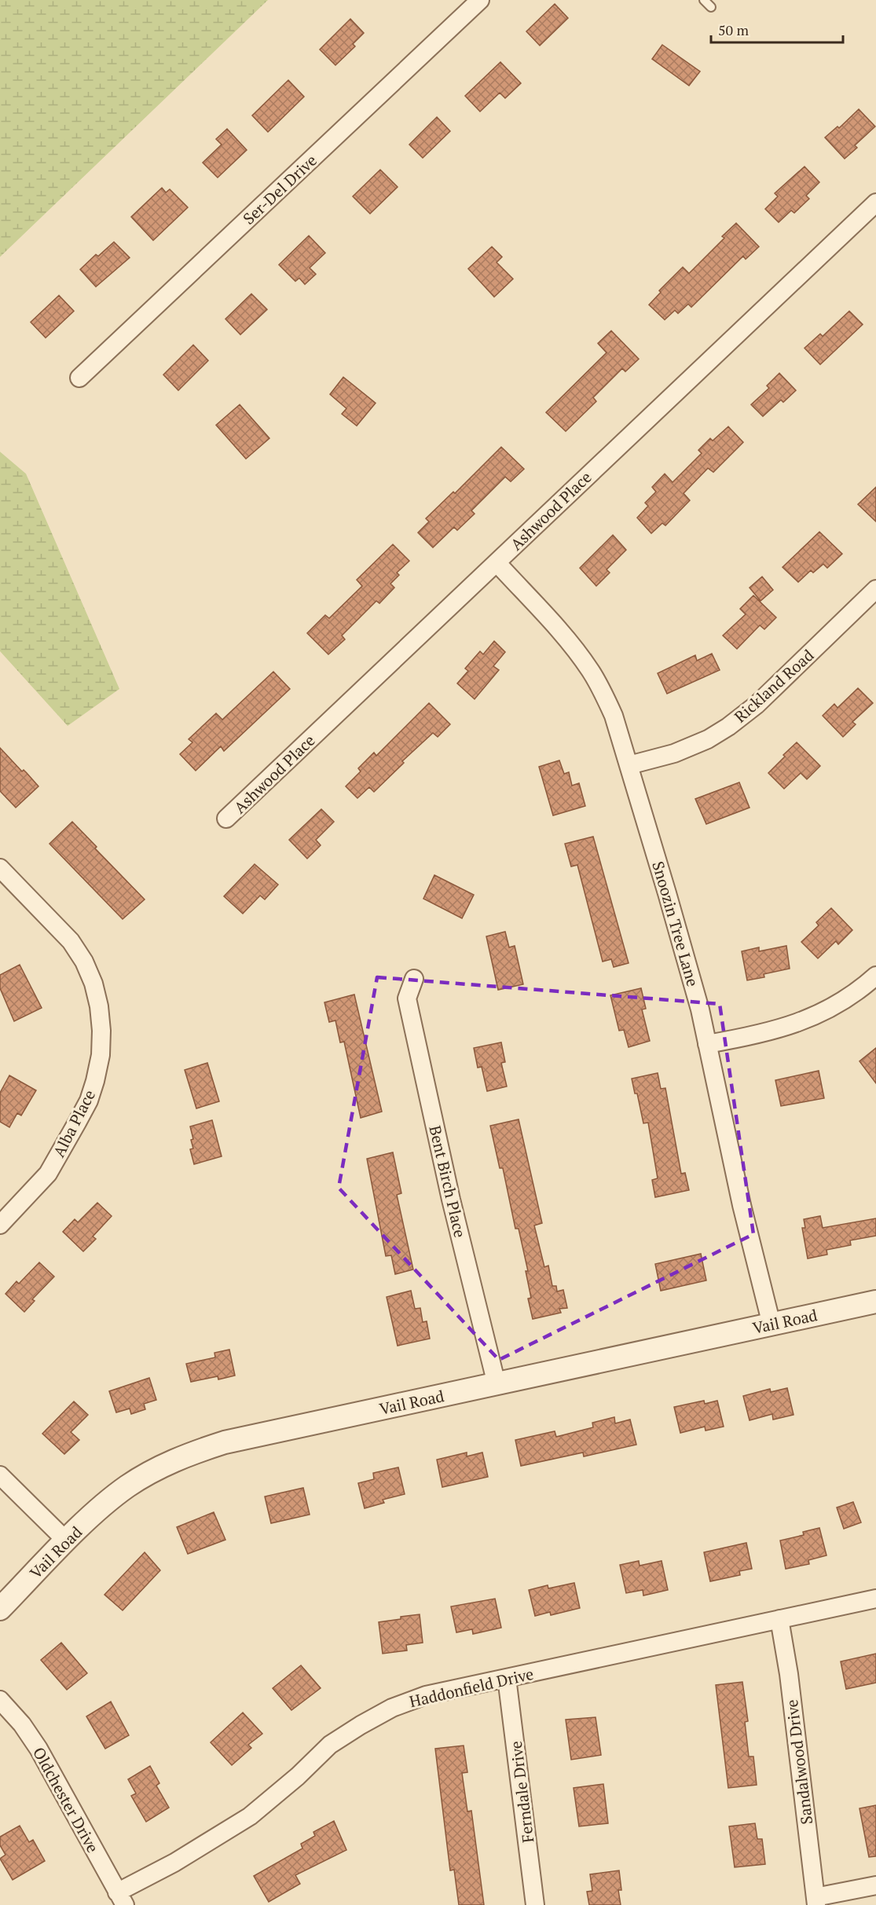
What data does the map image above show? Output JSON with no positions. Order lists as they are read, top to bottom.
{
  "streets": {
    "street": [
      "Ser-Del Drive",
      "Ashwood Place",
      "Rickland Road",
      "Snoozin Tree Lane",
      "Alba Place",
      "Bent Birch Place",
      "Vail Road",
      "Haddonfield Drive",
      "Sandalwood Drive",
      "Ferndale Drive",
      "Oldchester Drive"
    ]
  },
  "crossings": [
    ["Ashwood Place", "Snoozin Tree Lane"],
    ["Rickland Road", "Snoozin Tree Lane"],
    ["Snoozin Tree Lane", "Vail Road"],
    ["Bent Birch Place", "Vail Road"],
    ["Haddonfield Drive", "Sandalwood Drive"],
    ["Haddonfield Drive", "Ferndale Drive"],
    ["Haddonfield Drive", "Oldchester Drive"]
  ],
  "scale_bar": "50 m"
}
